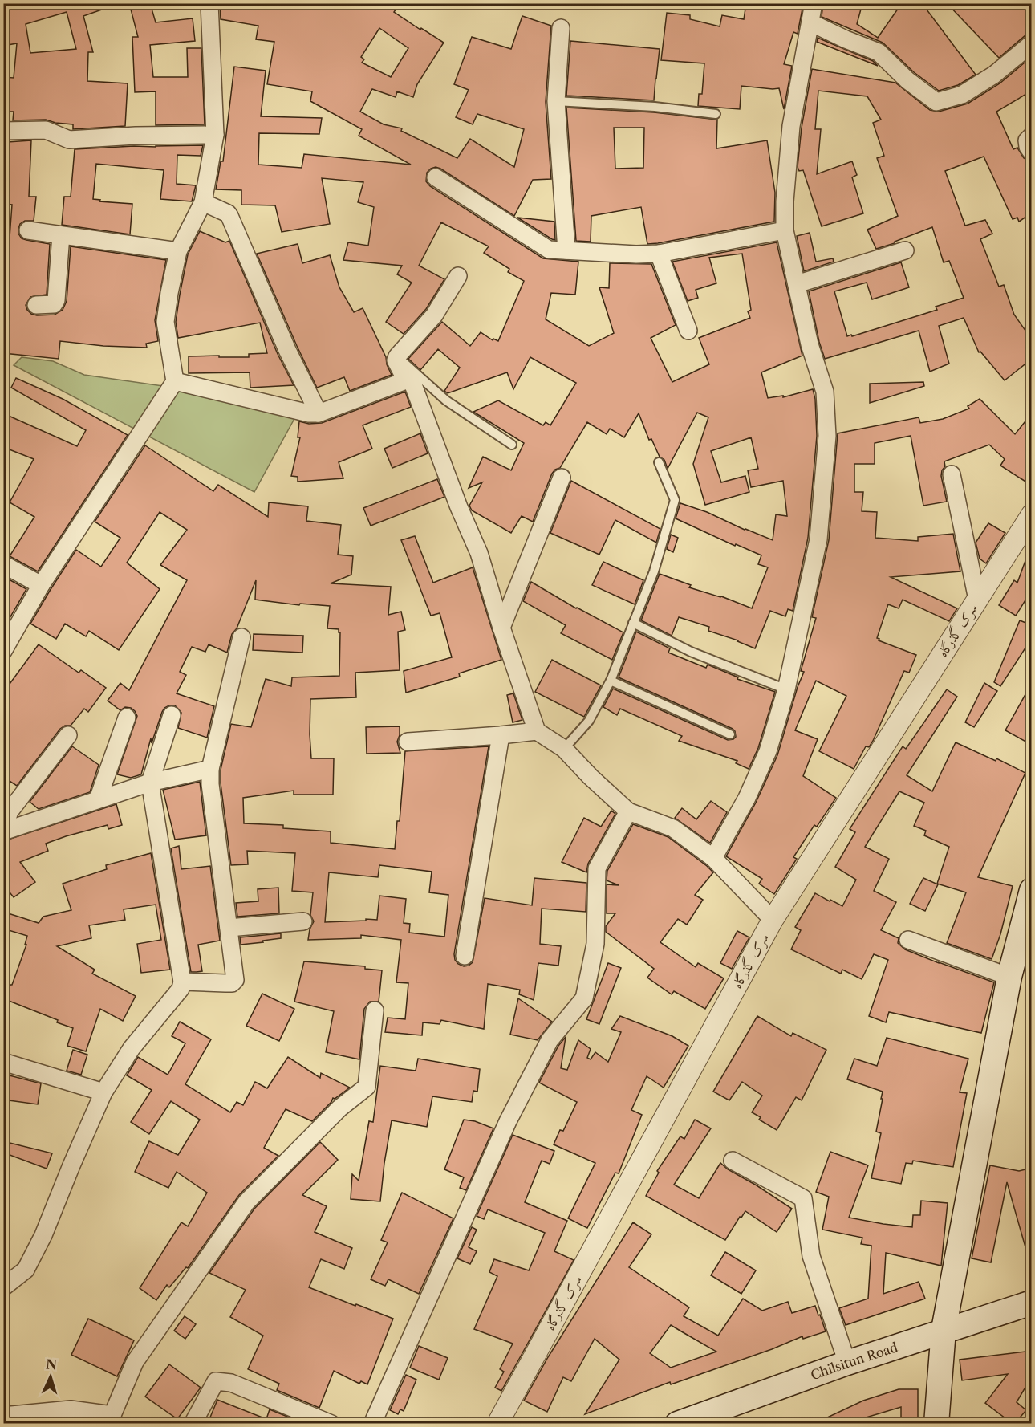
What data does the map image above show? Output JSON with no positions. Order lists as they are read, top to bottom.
{
  "streets": {
    "main road": ["Chilsitun Road"],
    "street": ["سرک گذرگاه"]
  },
  "north": "top"
}
